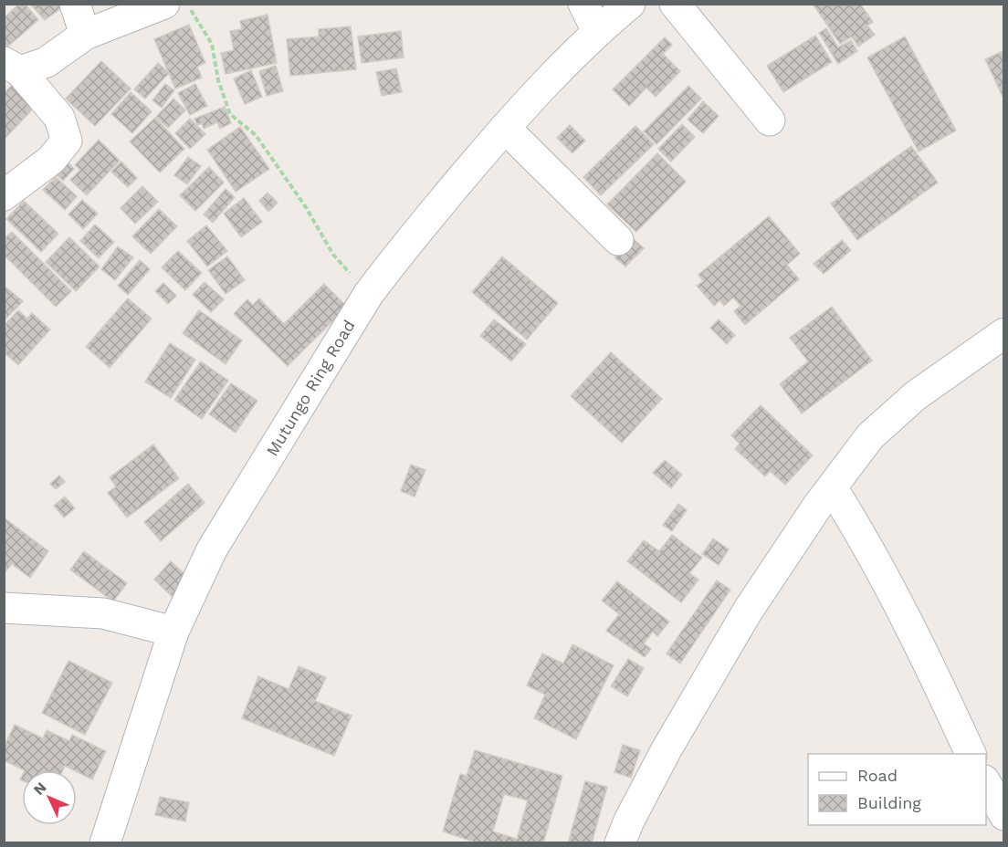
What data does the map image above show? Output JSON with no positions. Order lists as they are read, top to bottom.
{
  "streets": {
    "street": ["Mutungo Ring Road"]
  },
  "legend": ["Road", "Building"],
  "north": "top left"
}
